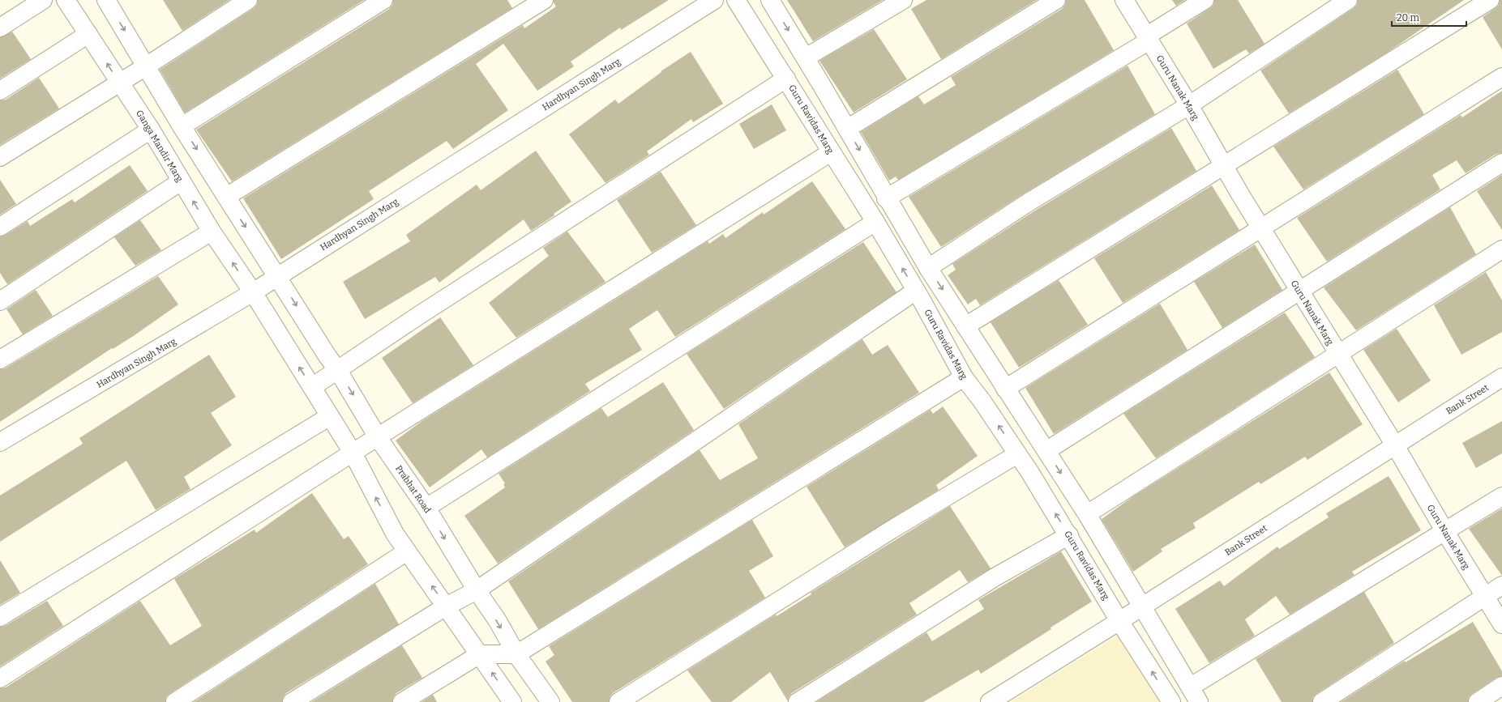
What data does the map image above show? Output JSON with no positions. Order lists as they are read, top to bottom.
{
  "streets": {
    "street": [
      "Hardhyan Singh Marg",
      "Guru Nanak Marg",
      "Guru Ravidas Marg",
      "Ganga Mandir Marg",
      "Bank Street",
      "Prabhat Road"
    ]
  },
  "crossings": [
    ["Hardhyan Singh Marg", "Ganga Mandir Marg"],
    ["Hardhyan Singh Marg", "Prabhat Road"],
    ["Guru Nanak Marg", "Bank Street"],
    ["Guru Ravidas Marg", "Bank Street"]
  ],
  "scale_bar": "20 m"
}
